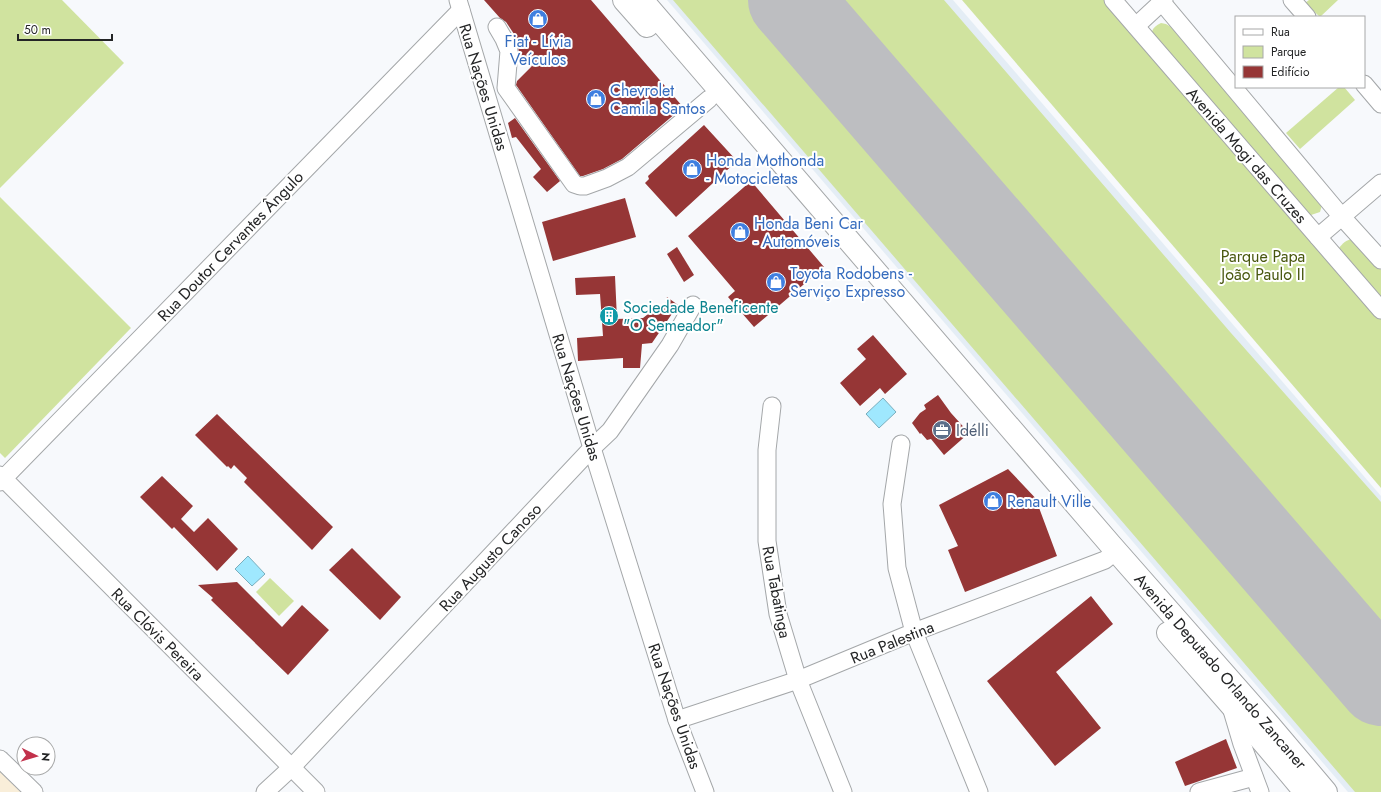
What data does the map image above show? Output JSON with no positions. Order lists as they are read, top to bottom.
{
  "streets": {
    "main road": ["Avenida Deputado Orlando Zancaner"],
    "street": [
      "Rua Nações Unidas",
      "Avenida Mogi das Cruzes",
      "Rua Doutor Cervantes Ângulo",
      "Rua Augusto Canoso",
      "Rua Tabatinga",
      "Rua Clóvis Pereira",
      "Rua Palestina"
    ]
  },
  "crossings": [
    ["Rua Nações Unidas", "Rua Doutor Cervantes Ângulo"],
    ["Rua Nações Unidas", "Rua Augusto Canoso"],
    ["Rua Nações Unidas", "Rua Palestina"],
    ["Rua Doutor Cervantes Ângulo", "Rua Clóvis Pereira"],
    ["Rua Augusto Canoso", "Rua Clóvis Pereira"],
    ["Rua Tabatinga", "Rua Palestina"],
    ["Rua Palestina", "Avenida Deputado Orlando Zancaner"]
  ],
  "parks": ["Parque Papa João Paulo II"],
  "places": {
    "shop": [
      "Fiat - Lívia Veículos",
      "Chevrolet Camila Santos",
      "Honda Mothonda - Motocicletas",
      "Honda Beni Car - Automóveis",
      "Toyota Rodobens - Serviço Expresso",
      "Renault Ville"
    ],
    "building": ["Sociedade Beneficente \"O Semeador\""],
    "office": ["Idélli"]
  },
  "legend": ["Rua", "Parque", "Edifício"],
  "scale_bar": "50 m",
  "north": "right"
}
